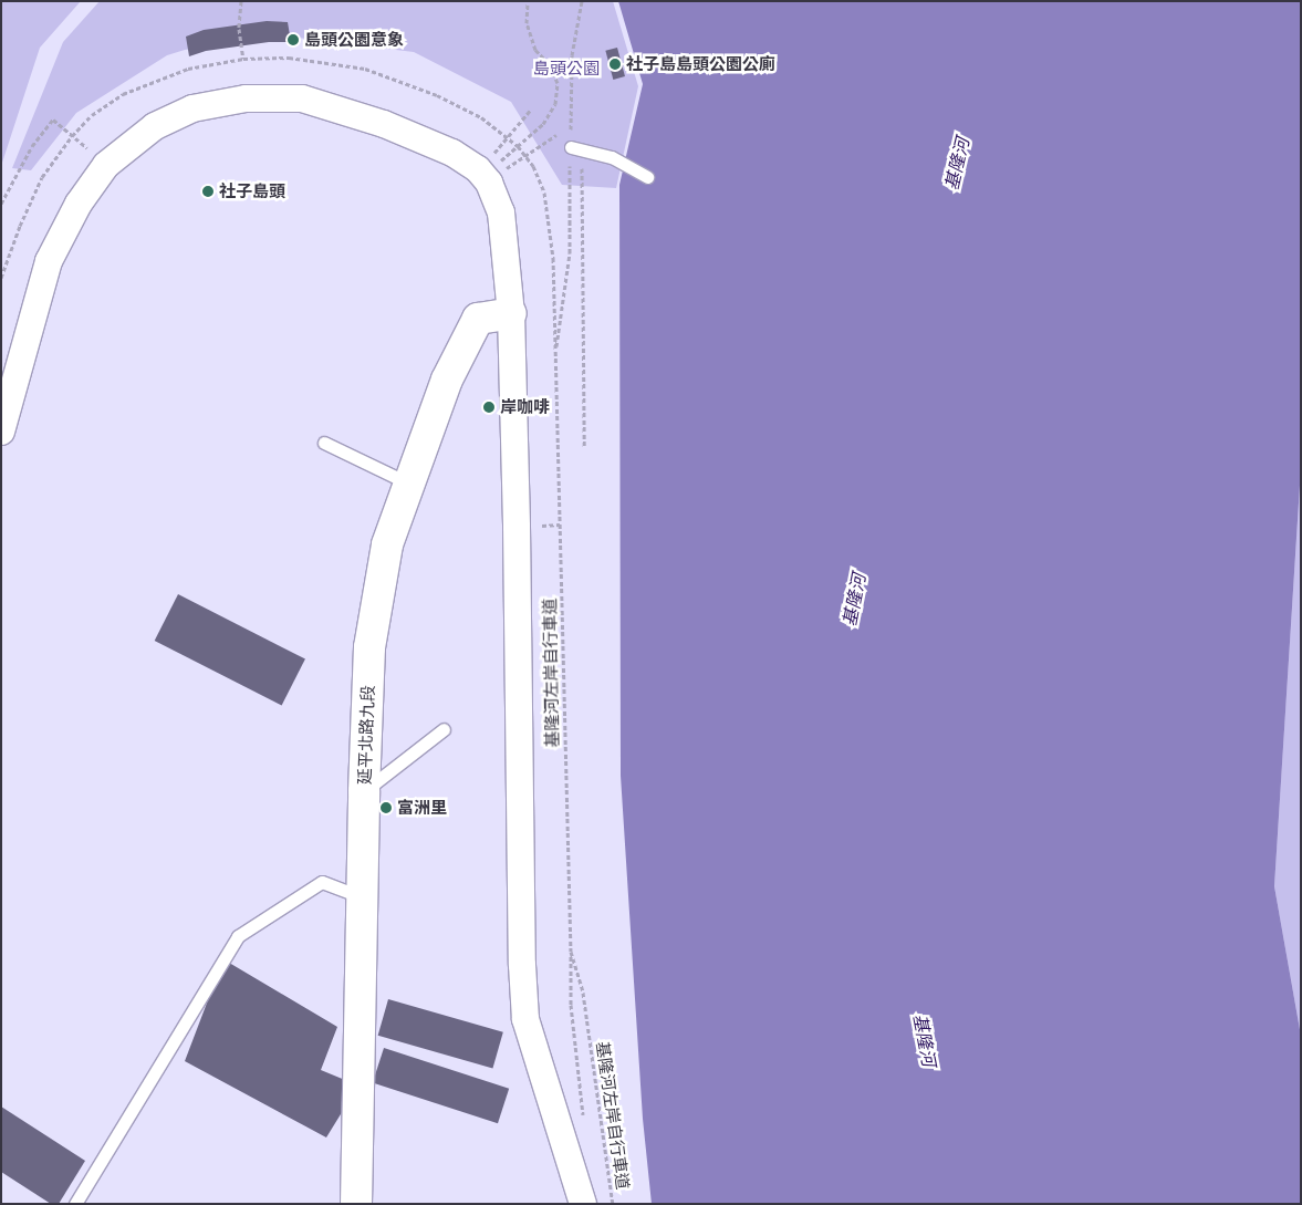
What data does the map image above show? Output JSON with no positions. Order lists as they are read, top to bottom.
{
  "streets": {
    "street": ["延平北路九段"],
    "path": ["基隆河左岸自行車道"]
  },
  "water": ["基隆河"],
  "parks": ["島頭公園"],
  "places": [
    "島頭公園意象",
    "社子島島頭公園公廁",
    "社子島頭",
    "岸咖啡",
    "富洲里"
  ]
}
